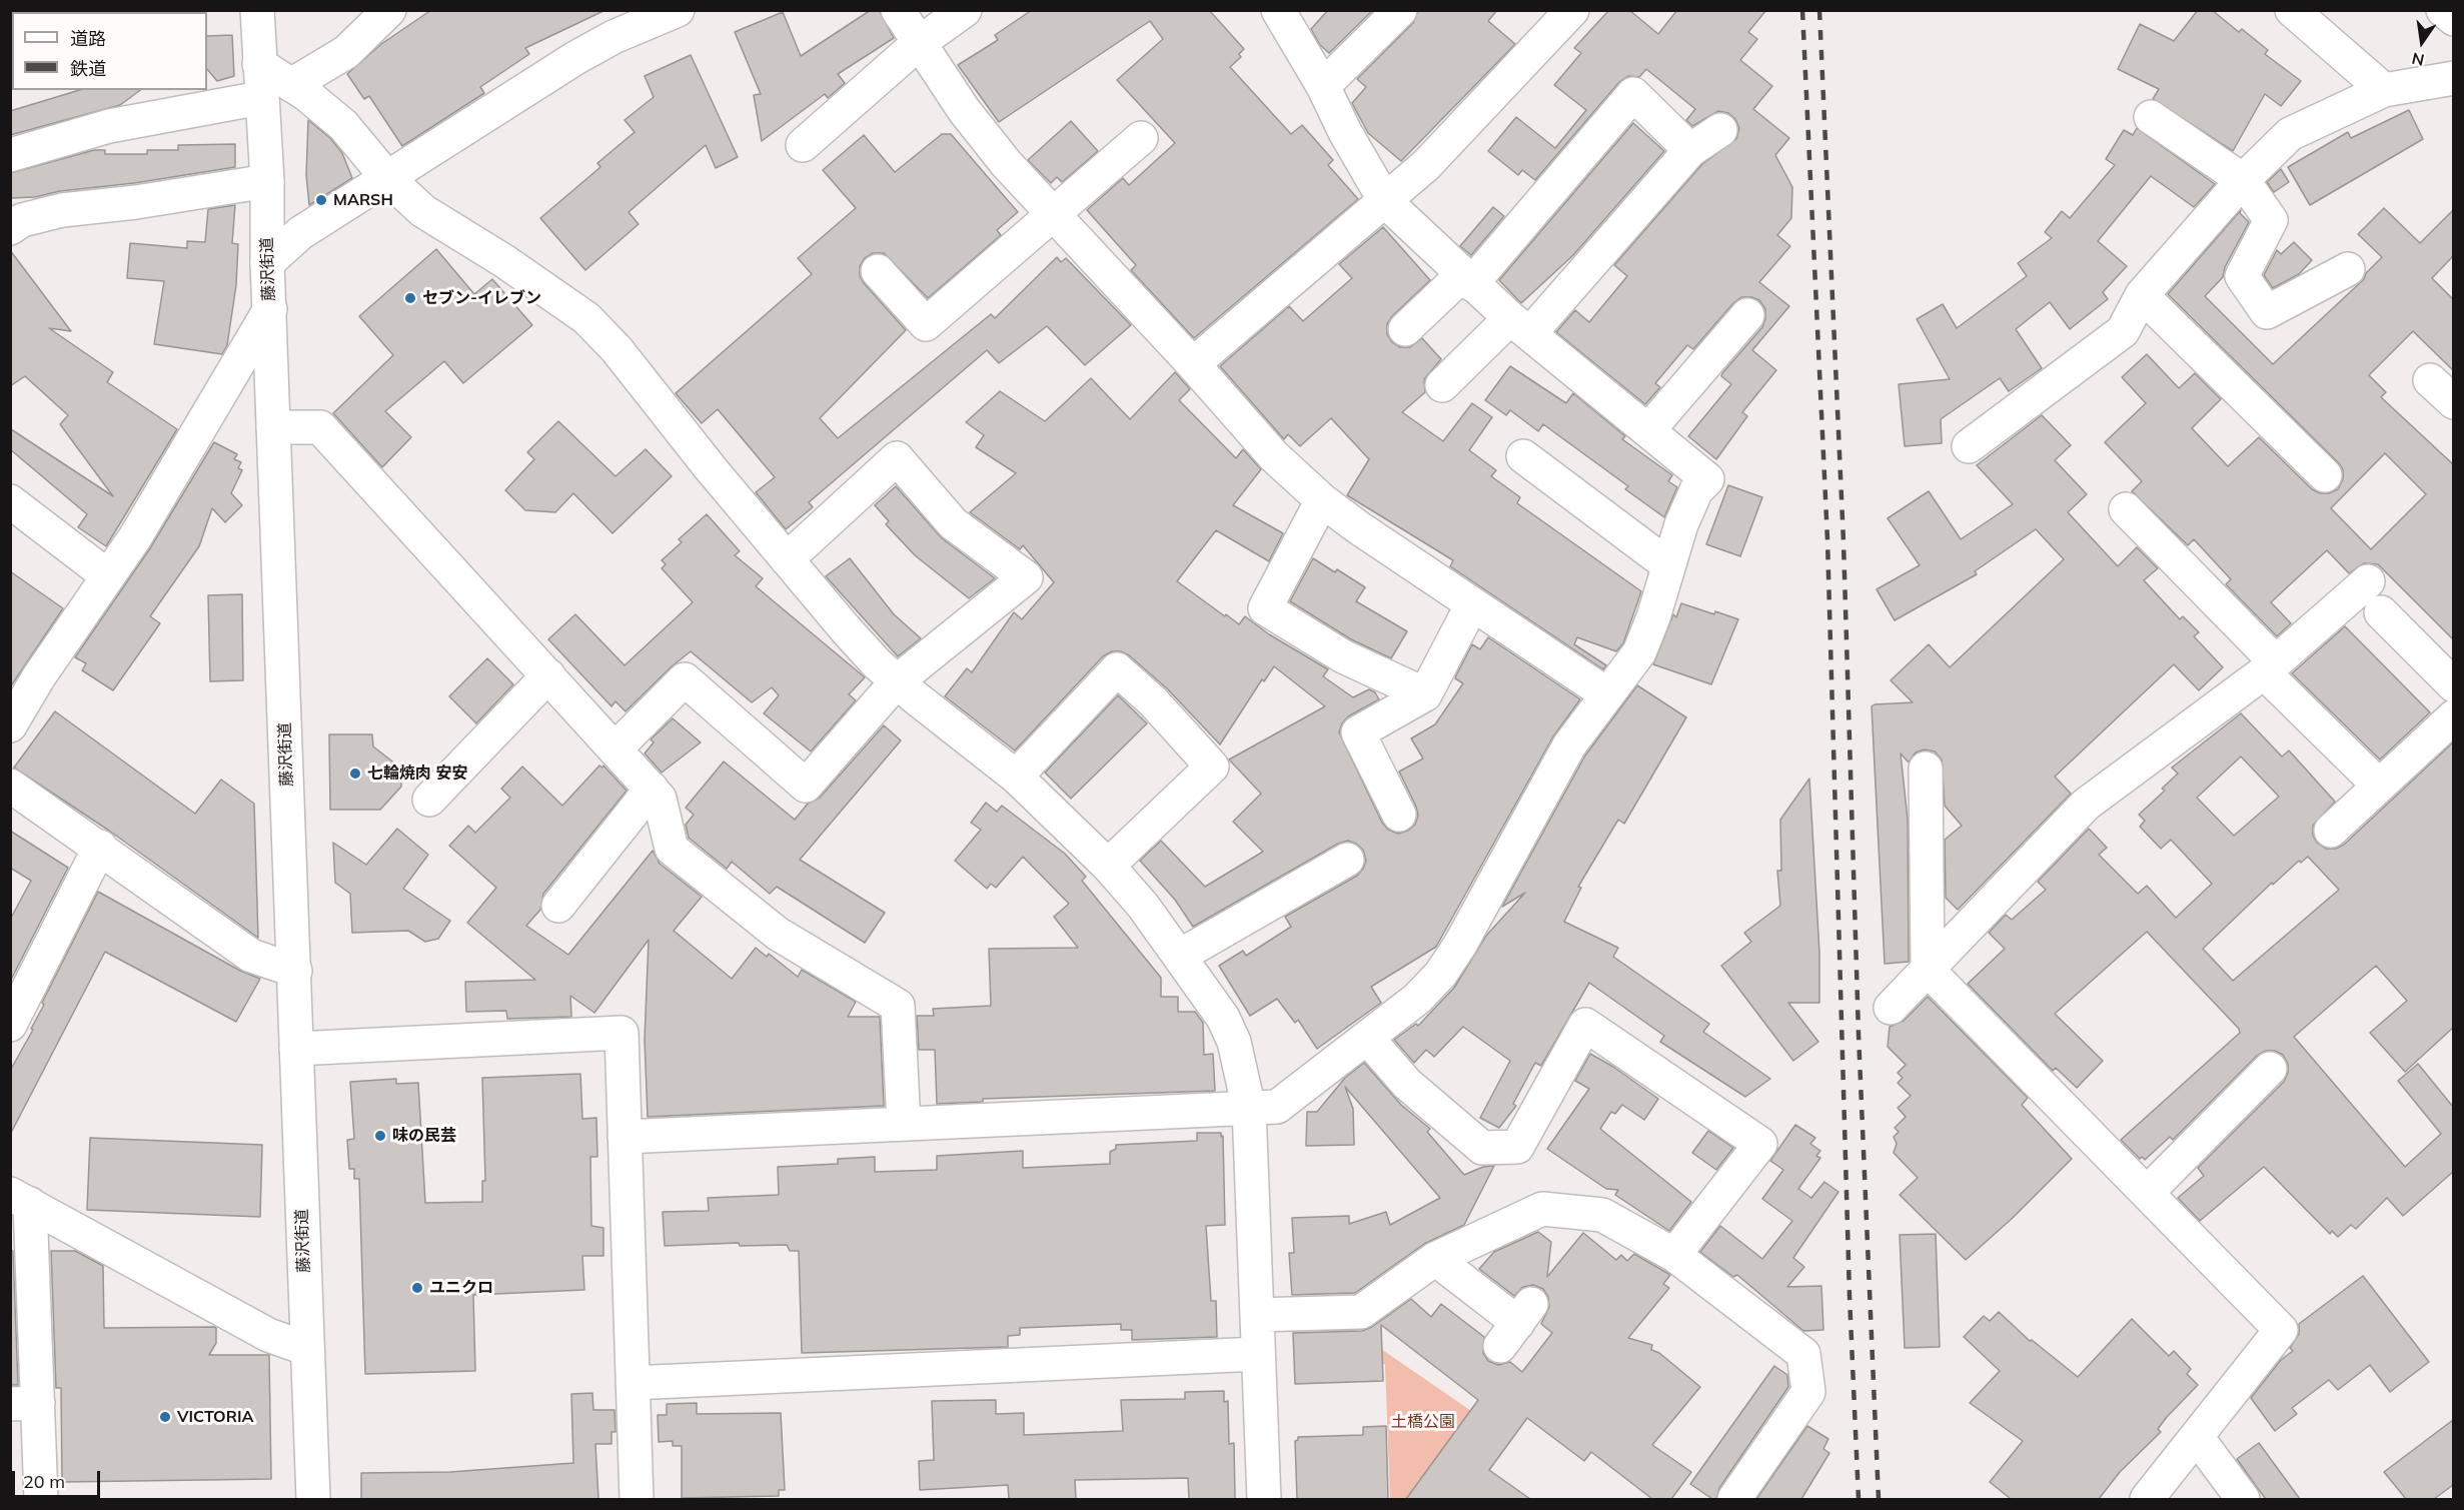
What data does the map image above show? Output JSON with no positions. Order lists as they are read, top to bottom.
{
  "streets": {
    "main road": ["藤沢街道"]
  },
  "parks": ["土橋公園"],
  "places": [
    "MARSH",
    "セブン-イレブン",
    "七輪焼肉 安安",
    "味の民芸",
    "ユニクロ",
    "VICTORIA"
  ],
  "legend": ["道路", "鉄道"],
  "scale_bar": "20 m",
  "north": "bottom"
}
